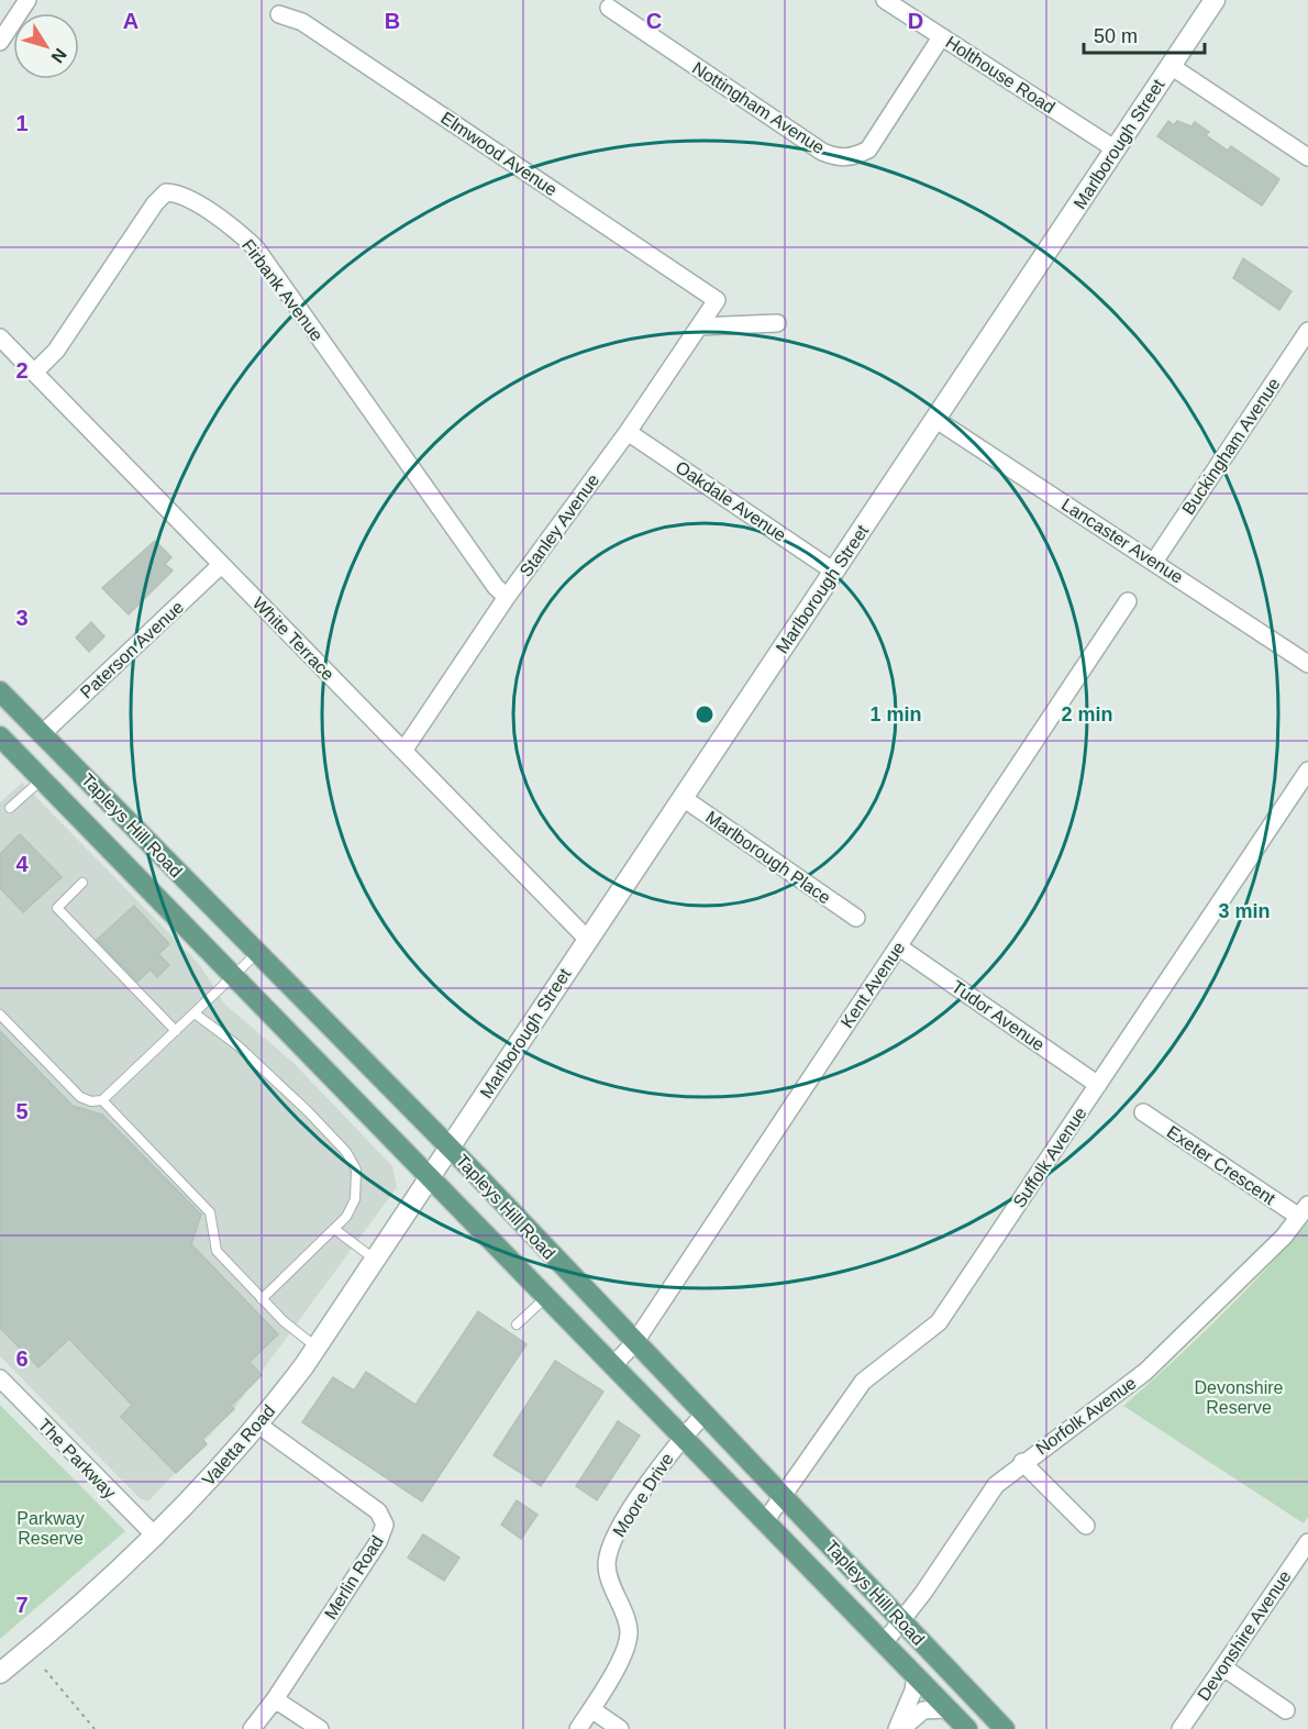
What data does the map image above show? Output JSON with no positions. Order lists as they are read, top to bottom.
{
  "streets": {
    "main road": ["Tapleys Hill Road"],
    "street": [
      "Holthouse Road",
      "Nottingham Avenue",
      "Marlborough Street",
      "Elmwood Avenue",
      "Firbank Avenue",
      "Buckingham Avenue",
      "Oakdale Avenue",
      "Stanley Avenue",
      "Lancaster Avenue",
      "White Terrace",
      "Paterson Avenue",
      "Marlborough Place",
      "Kent Avenue",
      "Tudor Avenue",
      "Suffolk Avenue",
      "Exeter Crescent",
      "Norfolk Avenue",
      "Valetta Road",
      "The Parkway",
      "Moore Drive",
      "Merlin Road",
      "Devonshire Avenue"
    ]
  },
  "crossings": [
    ["Holthouse Road", "Nottingham Avenue"],
    ["Holthouse Road", "Marlborough Street"],
    ["Marlborough Street", "Oakdale Avenue"],
    ["Marlborough Street", "Lancaster Avenue"],
    ["Marlborough Street", "White Terrace"],
    ["Marlborough Street", "Tapleys Hill Road"],
    ["Marlborough Street", "Marlborough Place"],
    ["Marlborough Street", "Valetta Road"],
    ["Elmwood Avenue", "Stanley Avenue"],
    ["Firbank Avenue", "Stanley Avenue"],
    ["Firbank Avenue", "White Terrace"],
    ["Buckingham Avenue", "Lancaster Avenue"],
    ["Oakdale Avenue", "Stanley Avenue"],
    ["Stanley Avenue", "White Terrace"],
    ["White Terrace", "Paterson Avenue"],
    ["Paterson Avenue", "Tapleys Hill Road"],
    ["Tapleys Hill Road", "Kent Avenue"],
    ["Tapleys Hill Road", "Suffolk Avenue"],
    ["Tapleys Hill Road", "Norfolk Avenue"],
    ["Tapleys Hill Road", "Valetta Road"],
    ["Tapleys Hill Road", "Moore Drive"],
    ["Kent Avenue", "Tudor Avenue"],
    ["Tudor Avenue", "Suffolk Avenue"],
    ["Exeter Crescent", "Norfolk Avenue"],
    ["Valetta Road", "The Parkway"],
    ["Valetta Road", "Merlin Road"]
  ],
  "parks": ["Devonshire Reserve", "Parkway Reserve"],
  "scale_bar": "50 m",
  "north": "bottom right",
  "grid": {
    "columns": [
      "A",
      "B",
      "C",
      "D"
    ],
    "rows": [
      "1",
      "2",
      "3",
      "4",
      "5",
      "6",
      "7"
    ]
  },
  "rings": ["1 min", "2 min", "3 min"]
}
